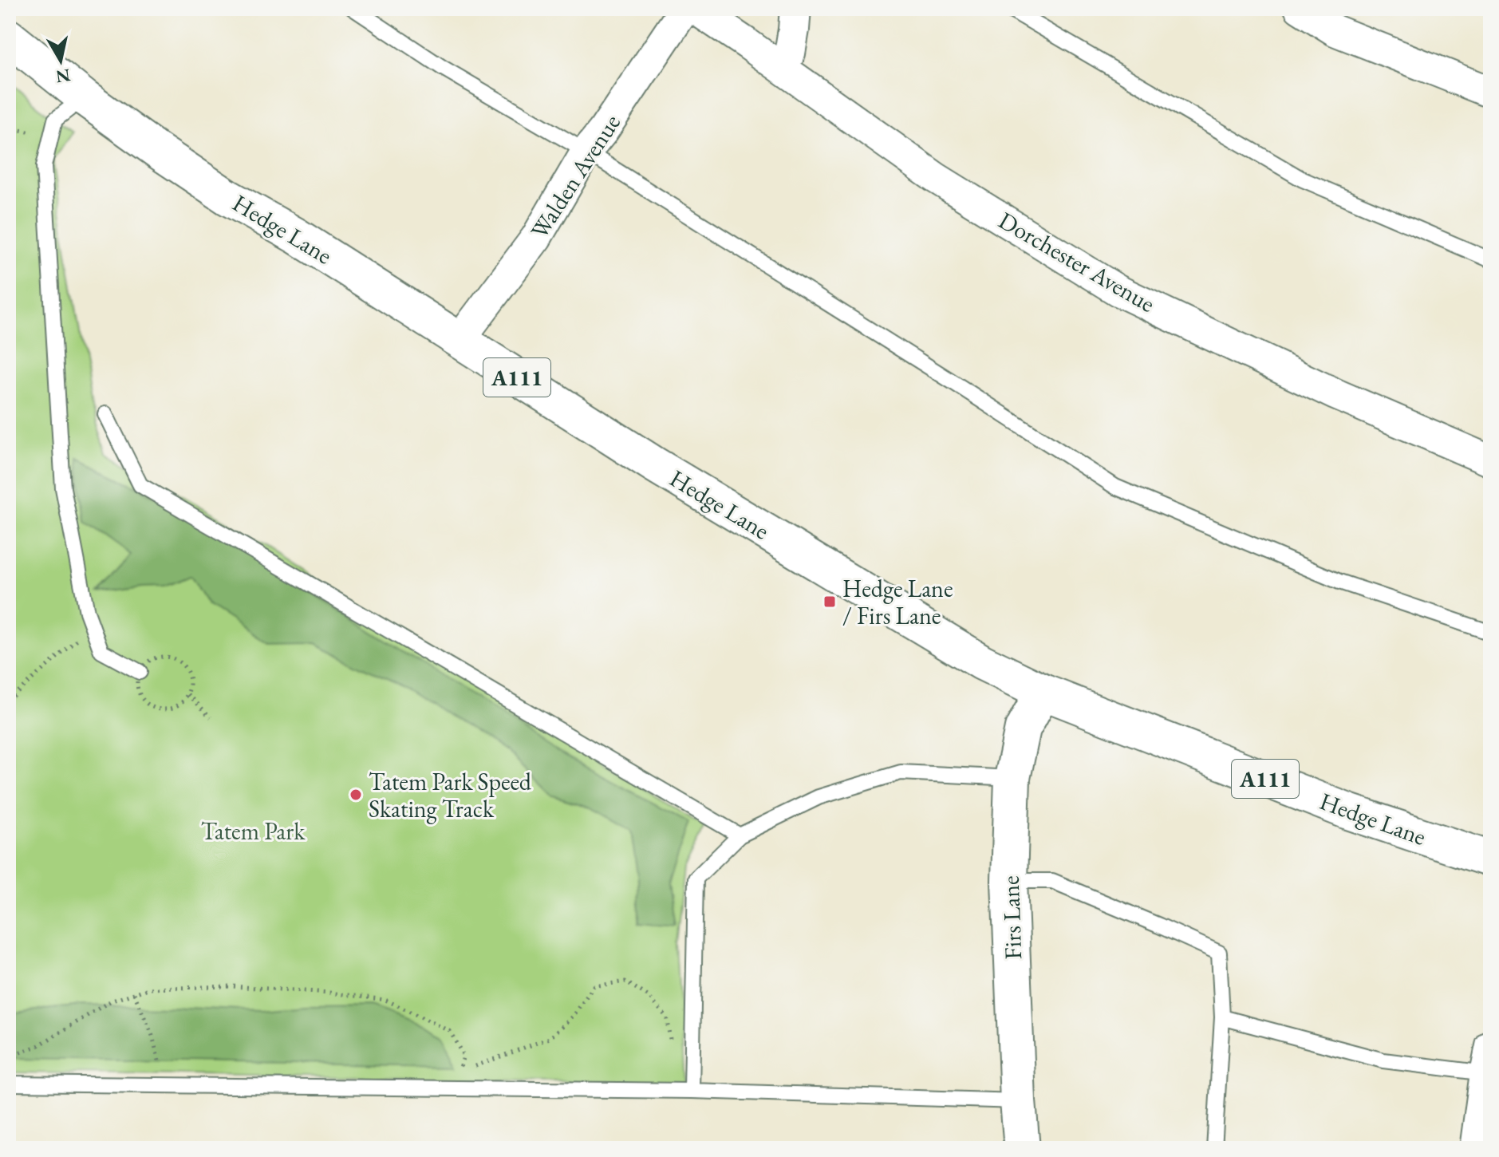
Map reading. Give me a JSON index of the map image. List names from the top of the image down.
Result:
{
  "streets": {
    "main road": ["Hedge Lane", "A111", "Firs Lane"],
    "street": ["Walden Avenue", "Dorchester Avenue"]
  },
  "crossings": [
    ["Walden Avenue", "Hedge Lane"],
    ["Hedge Lane", "Firs Lane"]
  ],
  "parks": ["Tatem Park"],
  "places": {
    "transit": ["Hedge Lane / Firs Lane"],
    "other": ["Tatem Park Speed Skating Track"]
  },
  "north": "bottom"
}
